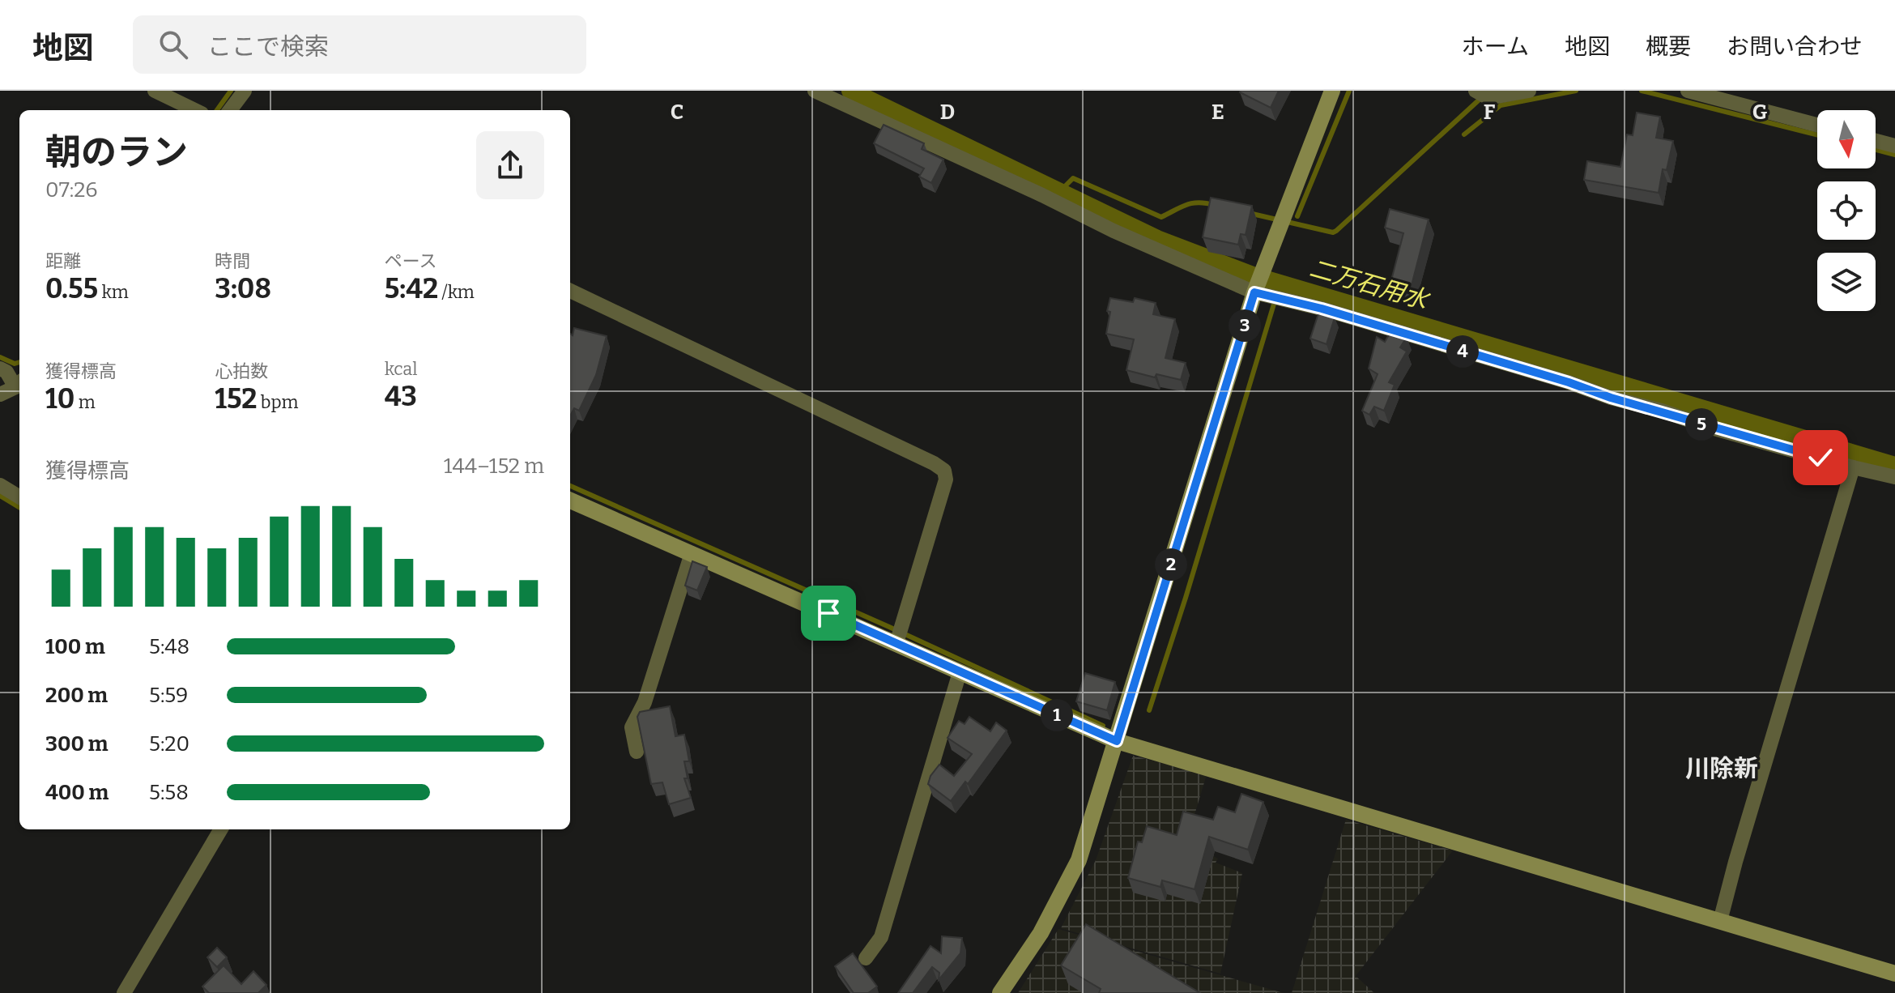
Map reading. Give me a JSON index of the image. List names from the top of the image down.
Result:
{
  "districts": ["川除新"],
  "water": ["二万石用水"],
  "north": "bottom",
  "page": {
    "header": "地図",
    "search": "ここで検索",
    "nav": [
      "ホーム",
      "地図",
      "概要",
      "お問い合わせ"
    ],
    "heading": ["朝のラン", "07:26"],
    "stats": [
      ["距離", "0.55 km"],
      ["時間", "3:08"],
      ["ペース", "5:42 /km"],
      ["獲得標高", "10 m"],
      ["心拍数", "152 bpm"],
      ["kcal", "43"]
    ],
    "pins": [
      "3",
      "4",
      "5",
      "2",
      "1"
    ],
    "chart": ["獲得標高", "144–152 m"],
    "list": [
      {
        "name": "100 m",
        "note": "5:48"
      },
      {
        "name": "200 m",
        "note": "5:59"
      },
      {
        "name": "300 m",
        "note": "5:20"
      },
      {
        "name": "400 m",
        "note": "5:58"
      }
    ]
  },
  "grid": {
    "columns": [
      "C",
      "D",
      "E",
      "F",
      "G"
    ]
  }
}
